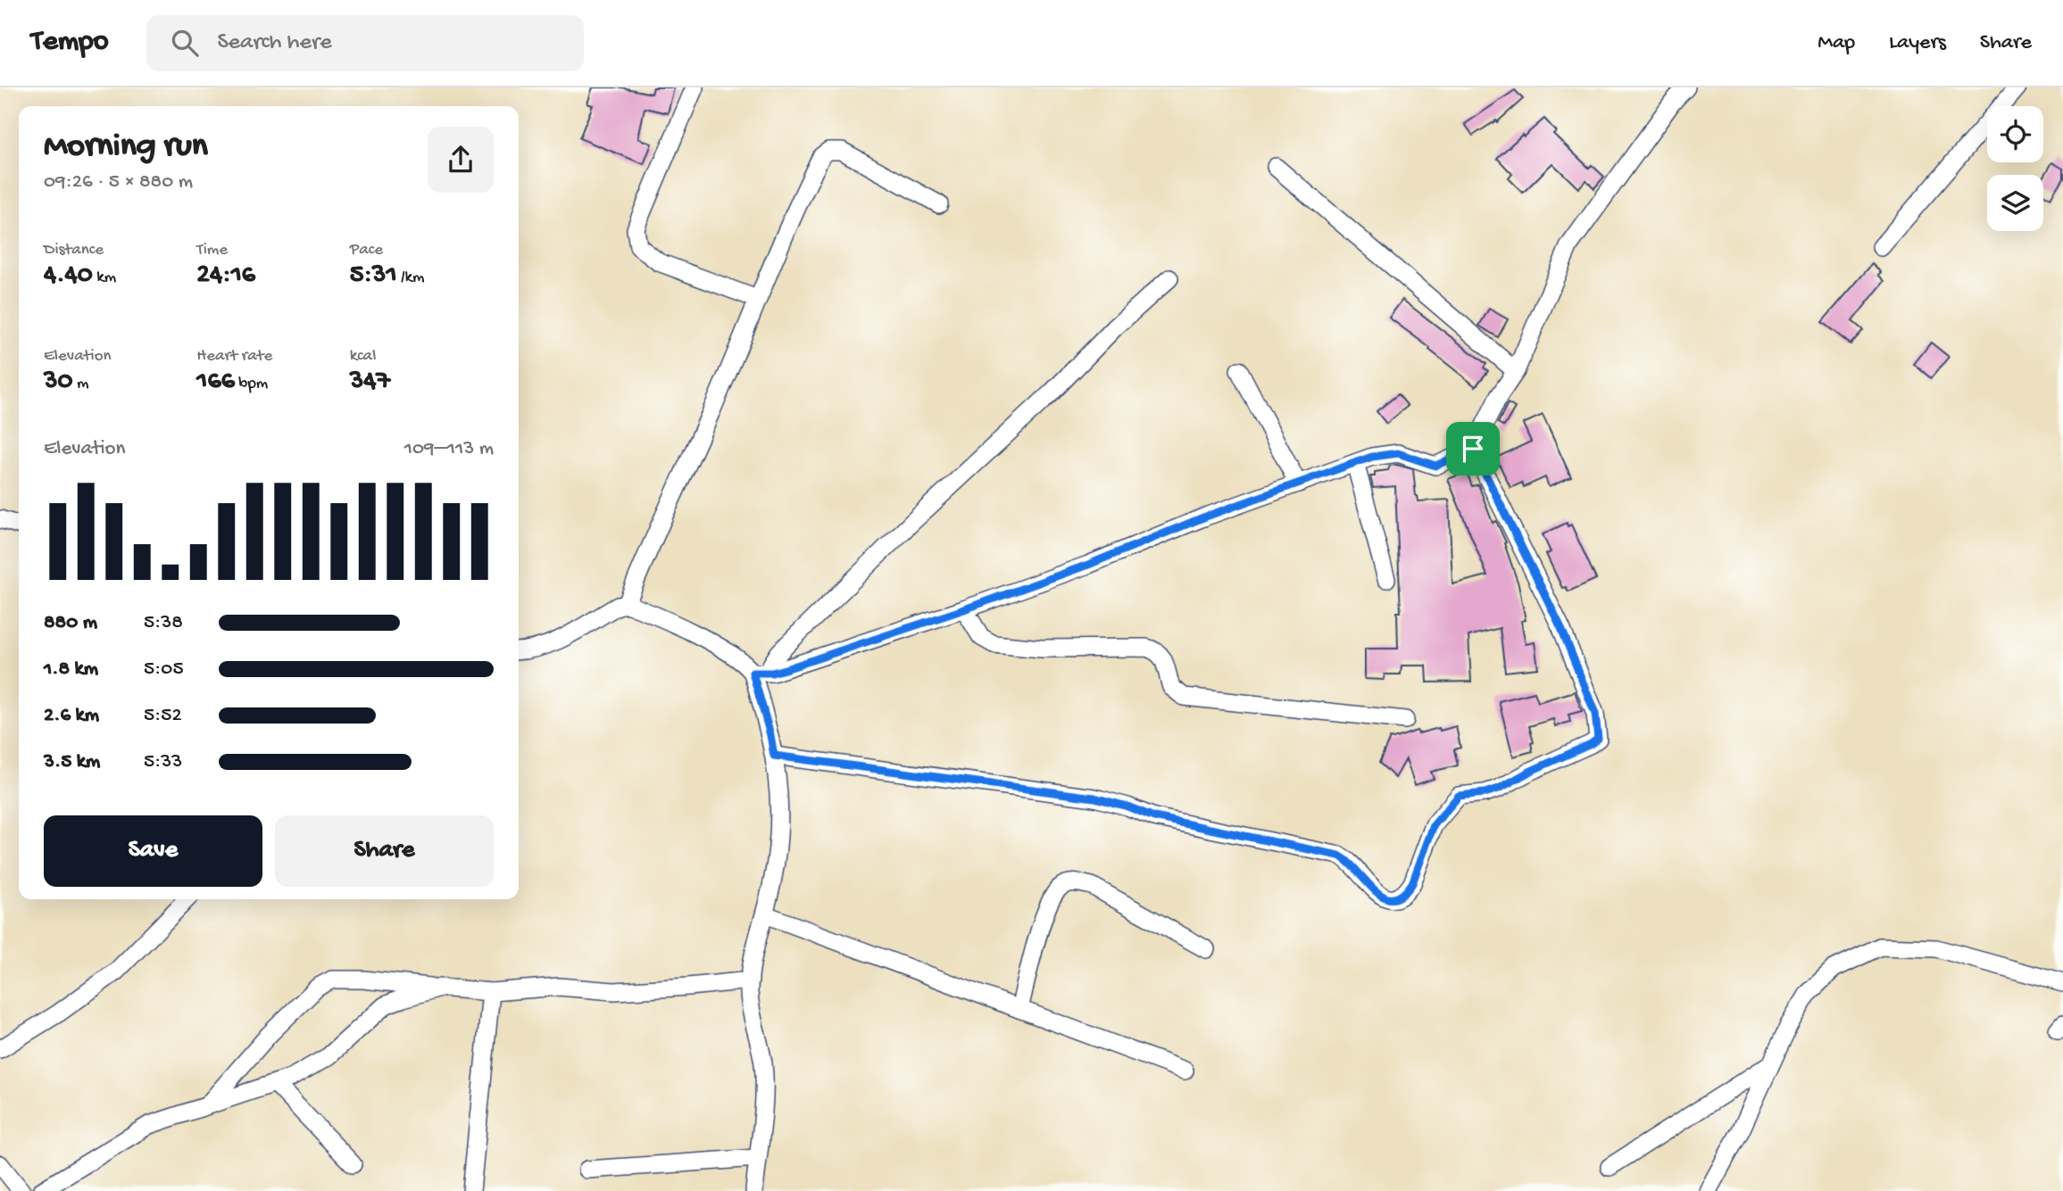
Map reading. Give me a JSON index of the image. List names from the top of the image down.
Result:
{
  "page": {
    "header": "Tempo",
    "search": "Search here",
    "nav": ["Map", "Layers", "Share"],
    "heading": ["Morning run", "09:26 · 5 × 880 m"],
    "stats": [
      ["Distance", "4.40 km"],
      ["Time", "24:16"],
      ["Pace", "5:31 /km"],
      ["Elevation", "30 m"],
      ["Heart rate", "166 bpm"],
      ["kcal", "347"]
    ],
    "chart": ["Elevation", "109–113 m"],
    "list": [
      {
        "name": "880 m",
        "note": "5:38"
      },
      {
        "name": "1.8 km",
        "note": "5:05"
      },
      {
        "name": "2.6 km",
        "note": "5:52"
      },
      {
        "name": "3.5 km",
        "note": "5:33"
      }
    ],
    "buttons": ["Save", "Share"]
  }
}
